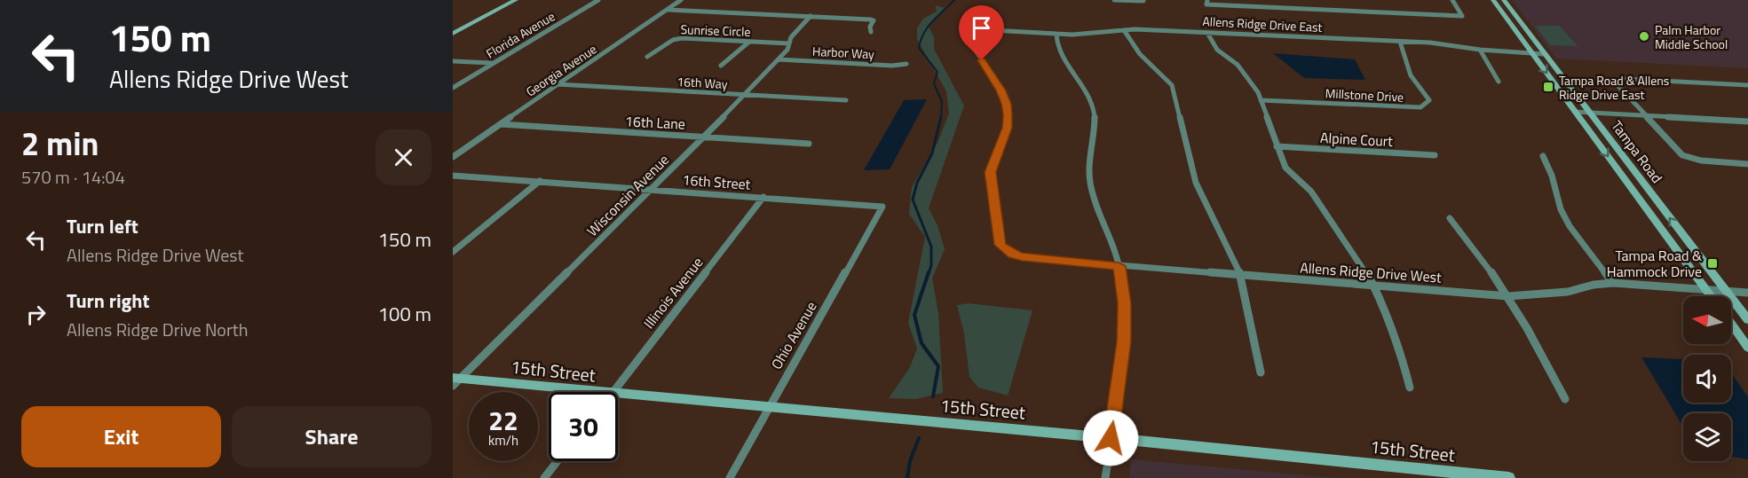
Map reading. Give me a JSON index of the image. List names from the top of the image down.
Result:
{
  "streets": {
    "main road": ["Tampa Road", "15th Street"],
    "street": [
      "Allens Ridge Drive East",
      "Sunrise Circle",
      "Florida Avenue",
      "Harbor Way",
      "Georgia Avenue",
      "16th Way",
      "Millstone Drive",
      "16th Lane",
      "Alpine Court",
      "16th Street",
      "Wisconsin Avenue",
      "Allens Ridge Drive West",
      "Illinois Avenue",
      "Ohio Avenue"
    ]
  },
  "crossings": [
    ["Allens Ridge Drive East", "Millstone Drive"],
    ["Allens Ridge Drive East", "Tampa Road"],
    ["Allens Ridge Drive East", "Allens Ridge Drive West"],
    ["Sunrise Circle", "Wisconsin Avenue"],
    ["Harbor Way", "Wisconsin Avenue"],
    ["Georgia Avenue", "16th Way"],
    ["Georgia Avenue", "16th Lane"],
    ["16th Way", "Wisconsin Avenue"],
    ["16th Lane", "Wisconsin Avenue"],
    ["Tampa Road", "Allens Ridge Drive West"],
    ["16th Street", "Wisconsin Avenue"],
    ["16th Street", "Illinois Avenue"],
    ["16th Street", "Ohio Avenue"],
    ["Wisconsin Avenue", "15th Street"],
    ["Ohio Avenue", "15th Street"]
  ],
  "places": {
    "other": ["Palm Harbor Middle School"],
    "transit": ["Tampa Road & Allens Ridge Drive East", "Tampa Road & Hammock Drive"]
  },
  "north": "left",
  "page": {
    "turn": ["150 m", "Allens Ridge Drive West"],
    "heading": ["2 min", "570 m · 14:04"],
    "list": [
      {
        "name": "Turn left",
        "note": "Allens Ridge Drive West",
        "value": "150 m"
      },
      {
        "name": "Turn right",
        "note": "Allens Ridge Drive North",
        "value": "100 m"
      }
    ],
    "speed": "22 km/h",
    "limit": "30",
    "buttons": ["Exit", "Share"]
  }
}
